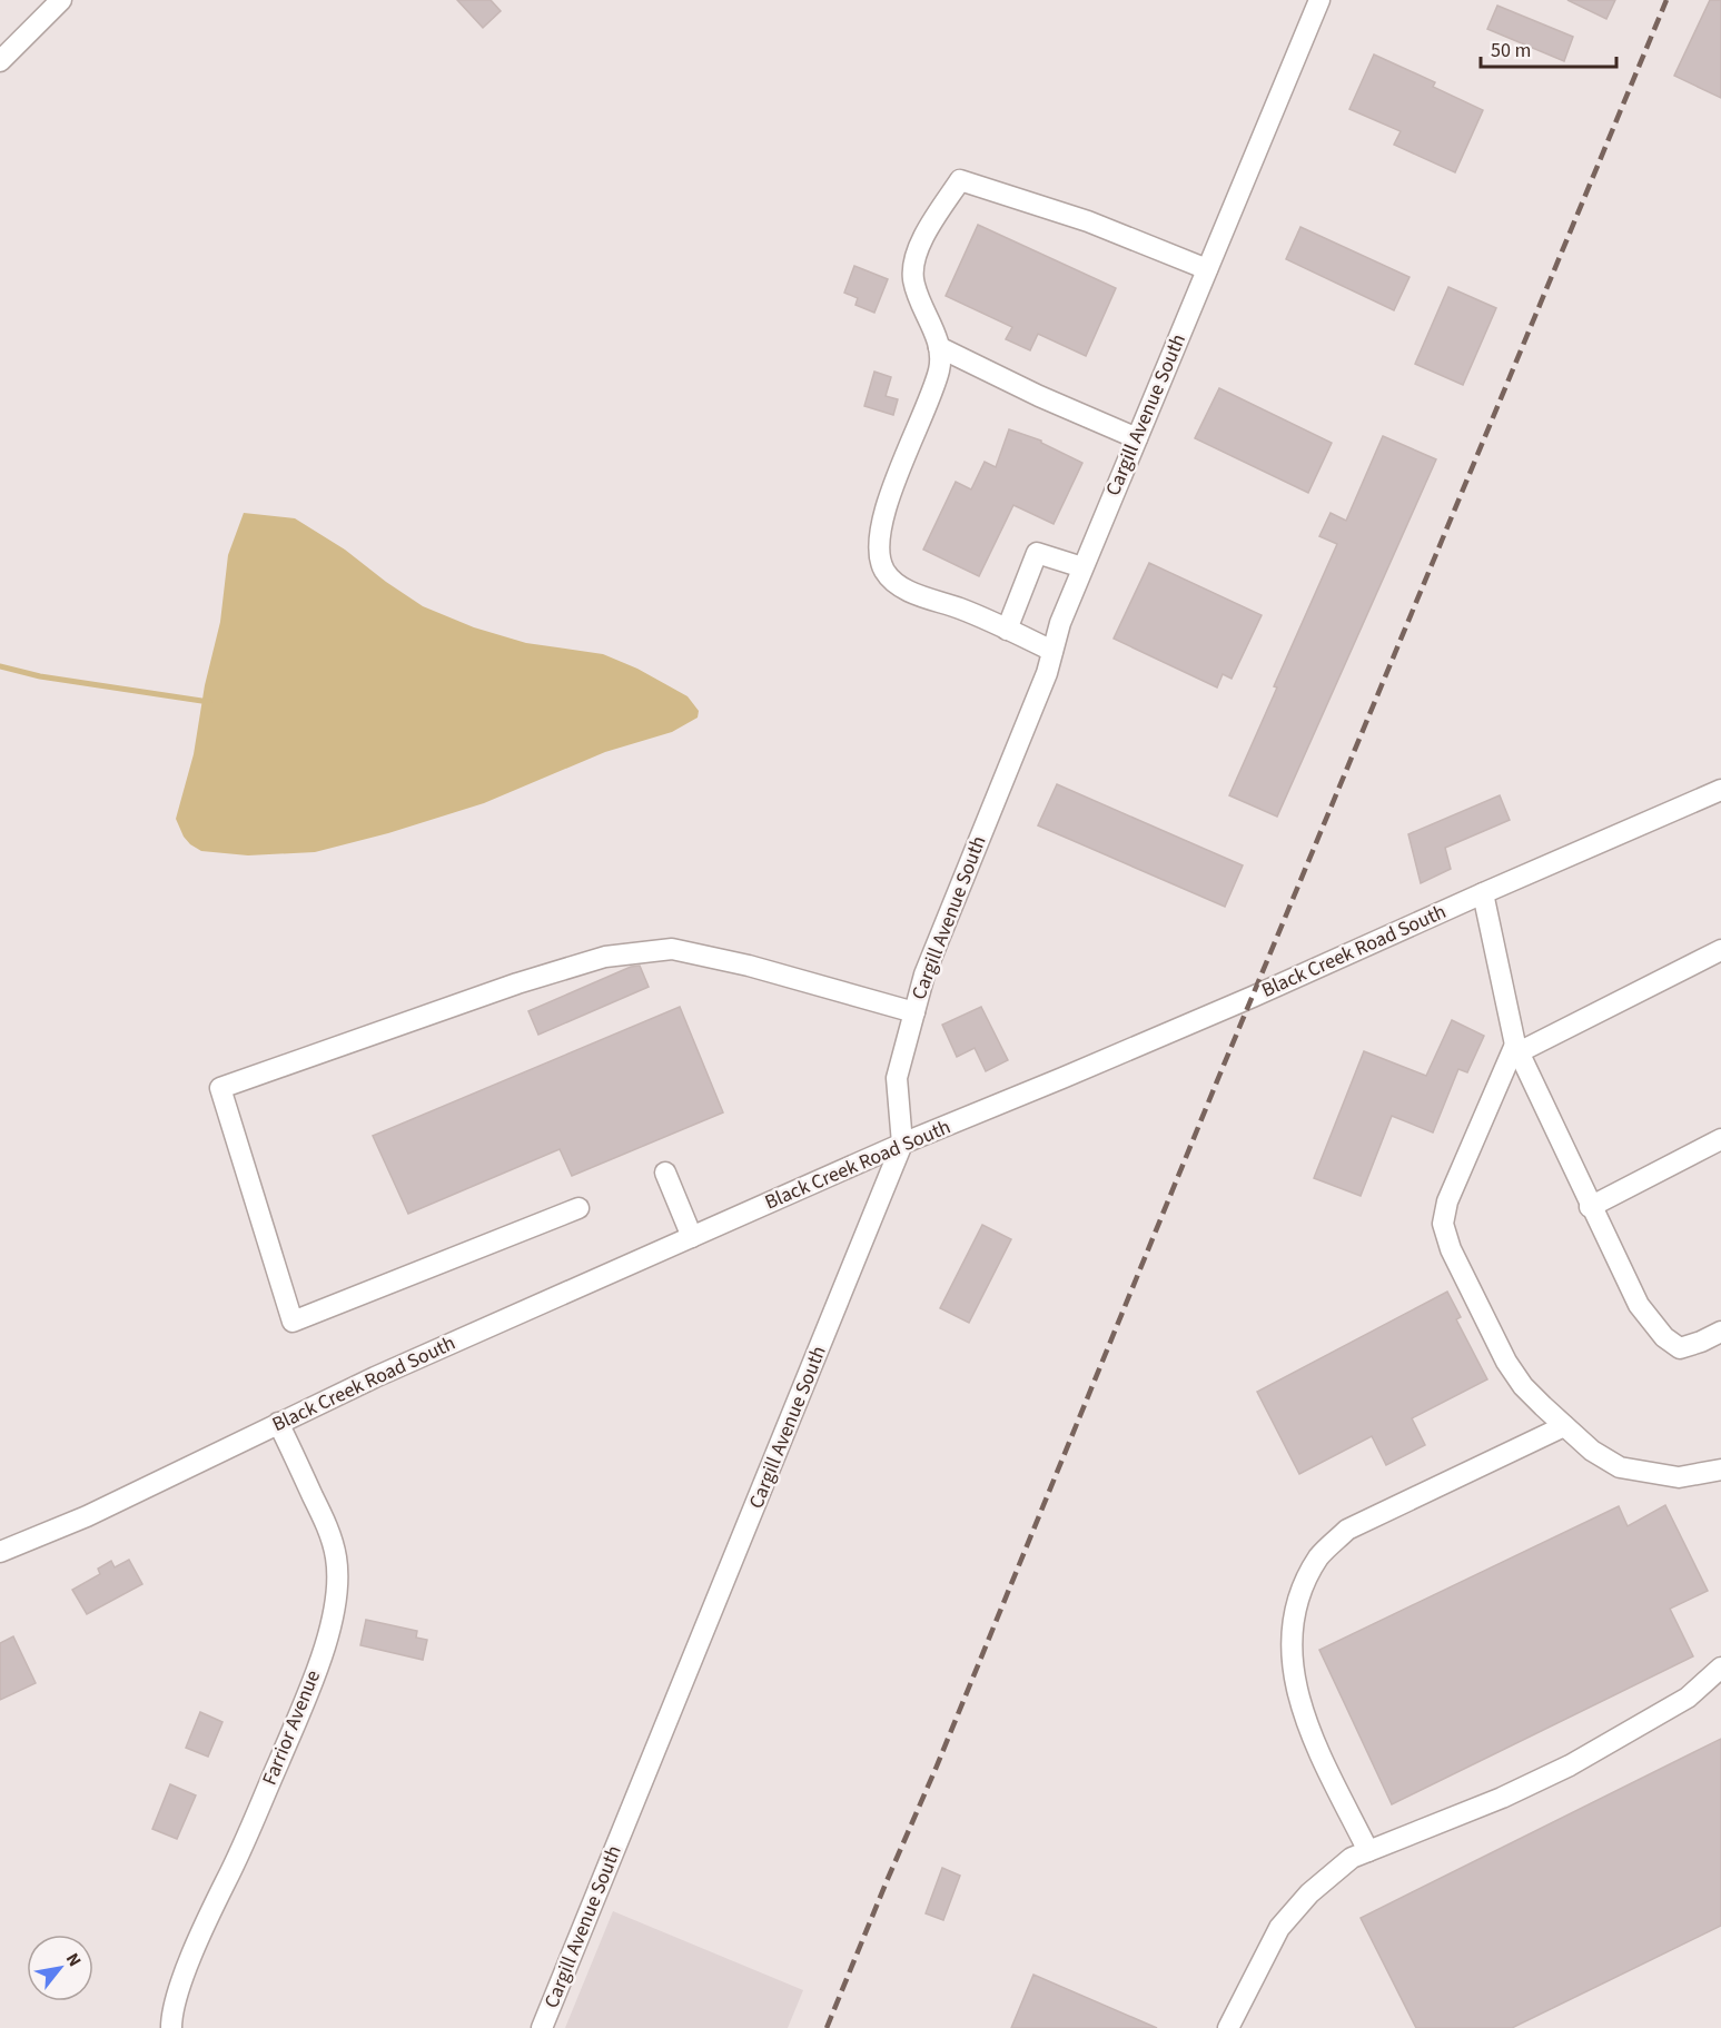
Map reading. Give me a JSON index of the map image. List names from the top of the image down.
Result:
{
  "streets": {
    "street": ["Cargill Avenue South", "Black Creek Road South", "Farrior Avenue"]
  },
  "crossings": [
    ["Cargill Avenue South", "Black Creek Road South"],
    ["Black Creek Road South", "Farrior Avenue"]
  ],
  "scale_bar": "50 m",
  "north": "top right"
}
